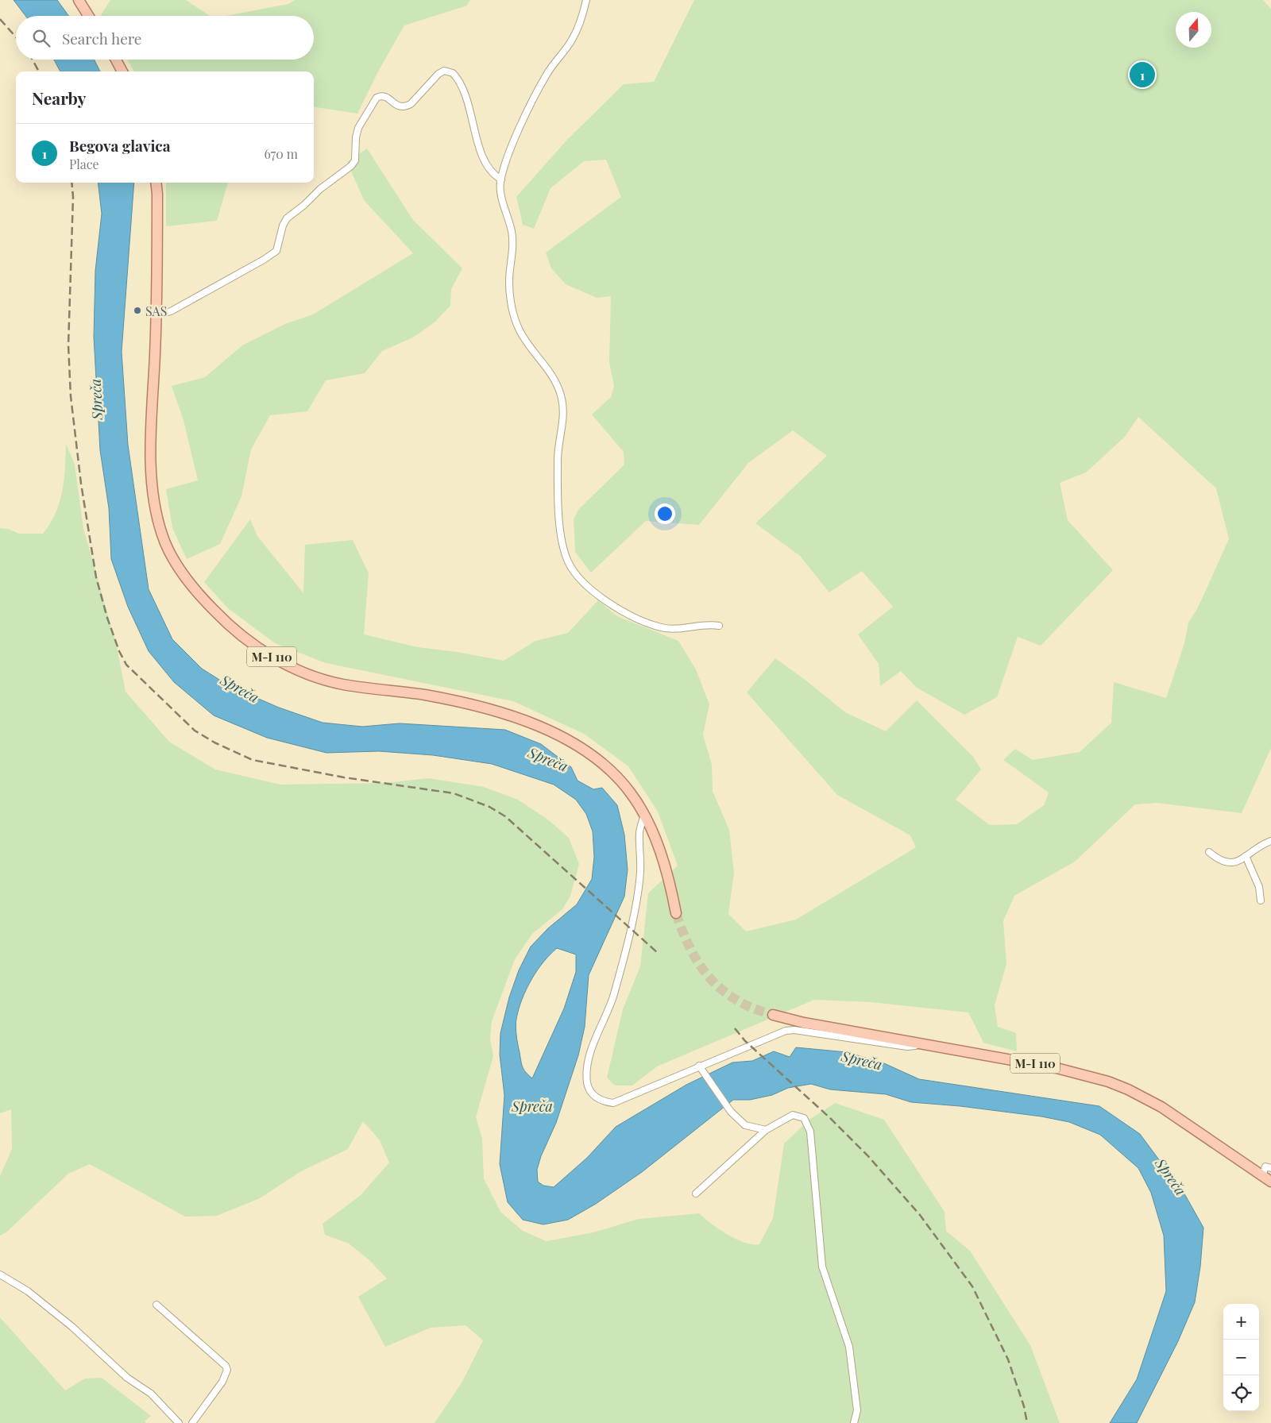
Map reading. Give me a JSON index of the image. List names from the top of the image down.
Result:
{
  "streets": {
    "main road": ["M-I 110"]
  },
  "water": ["Spreča"],
  "places": ["SAS"],
  "north": "top",
  "page": {
    "search": "Search here",
    "pins": "1",
    "heading": "Nearby",
    "list": [
      {
        "mark": "1",
        "name": "Begova glavica",
        "note": "Place",
        "value": "670 m"
      }
    ],
    "map_buttons": ["+", "−"]
  }
}
